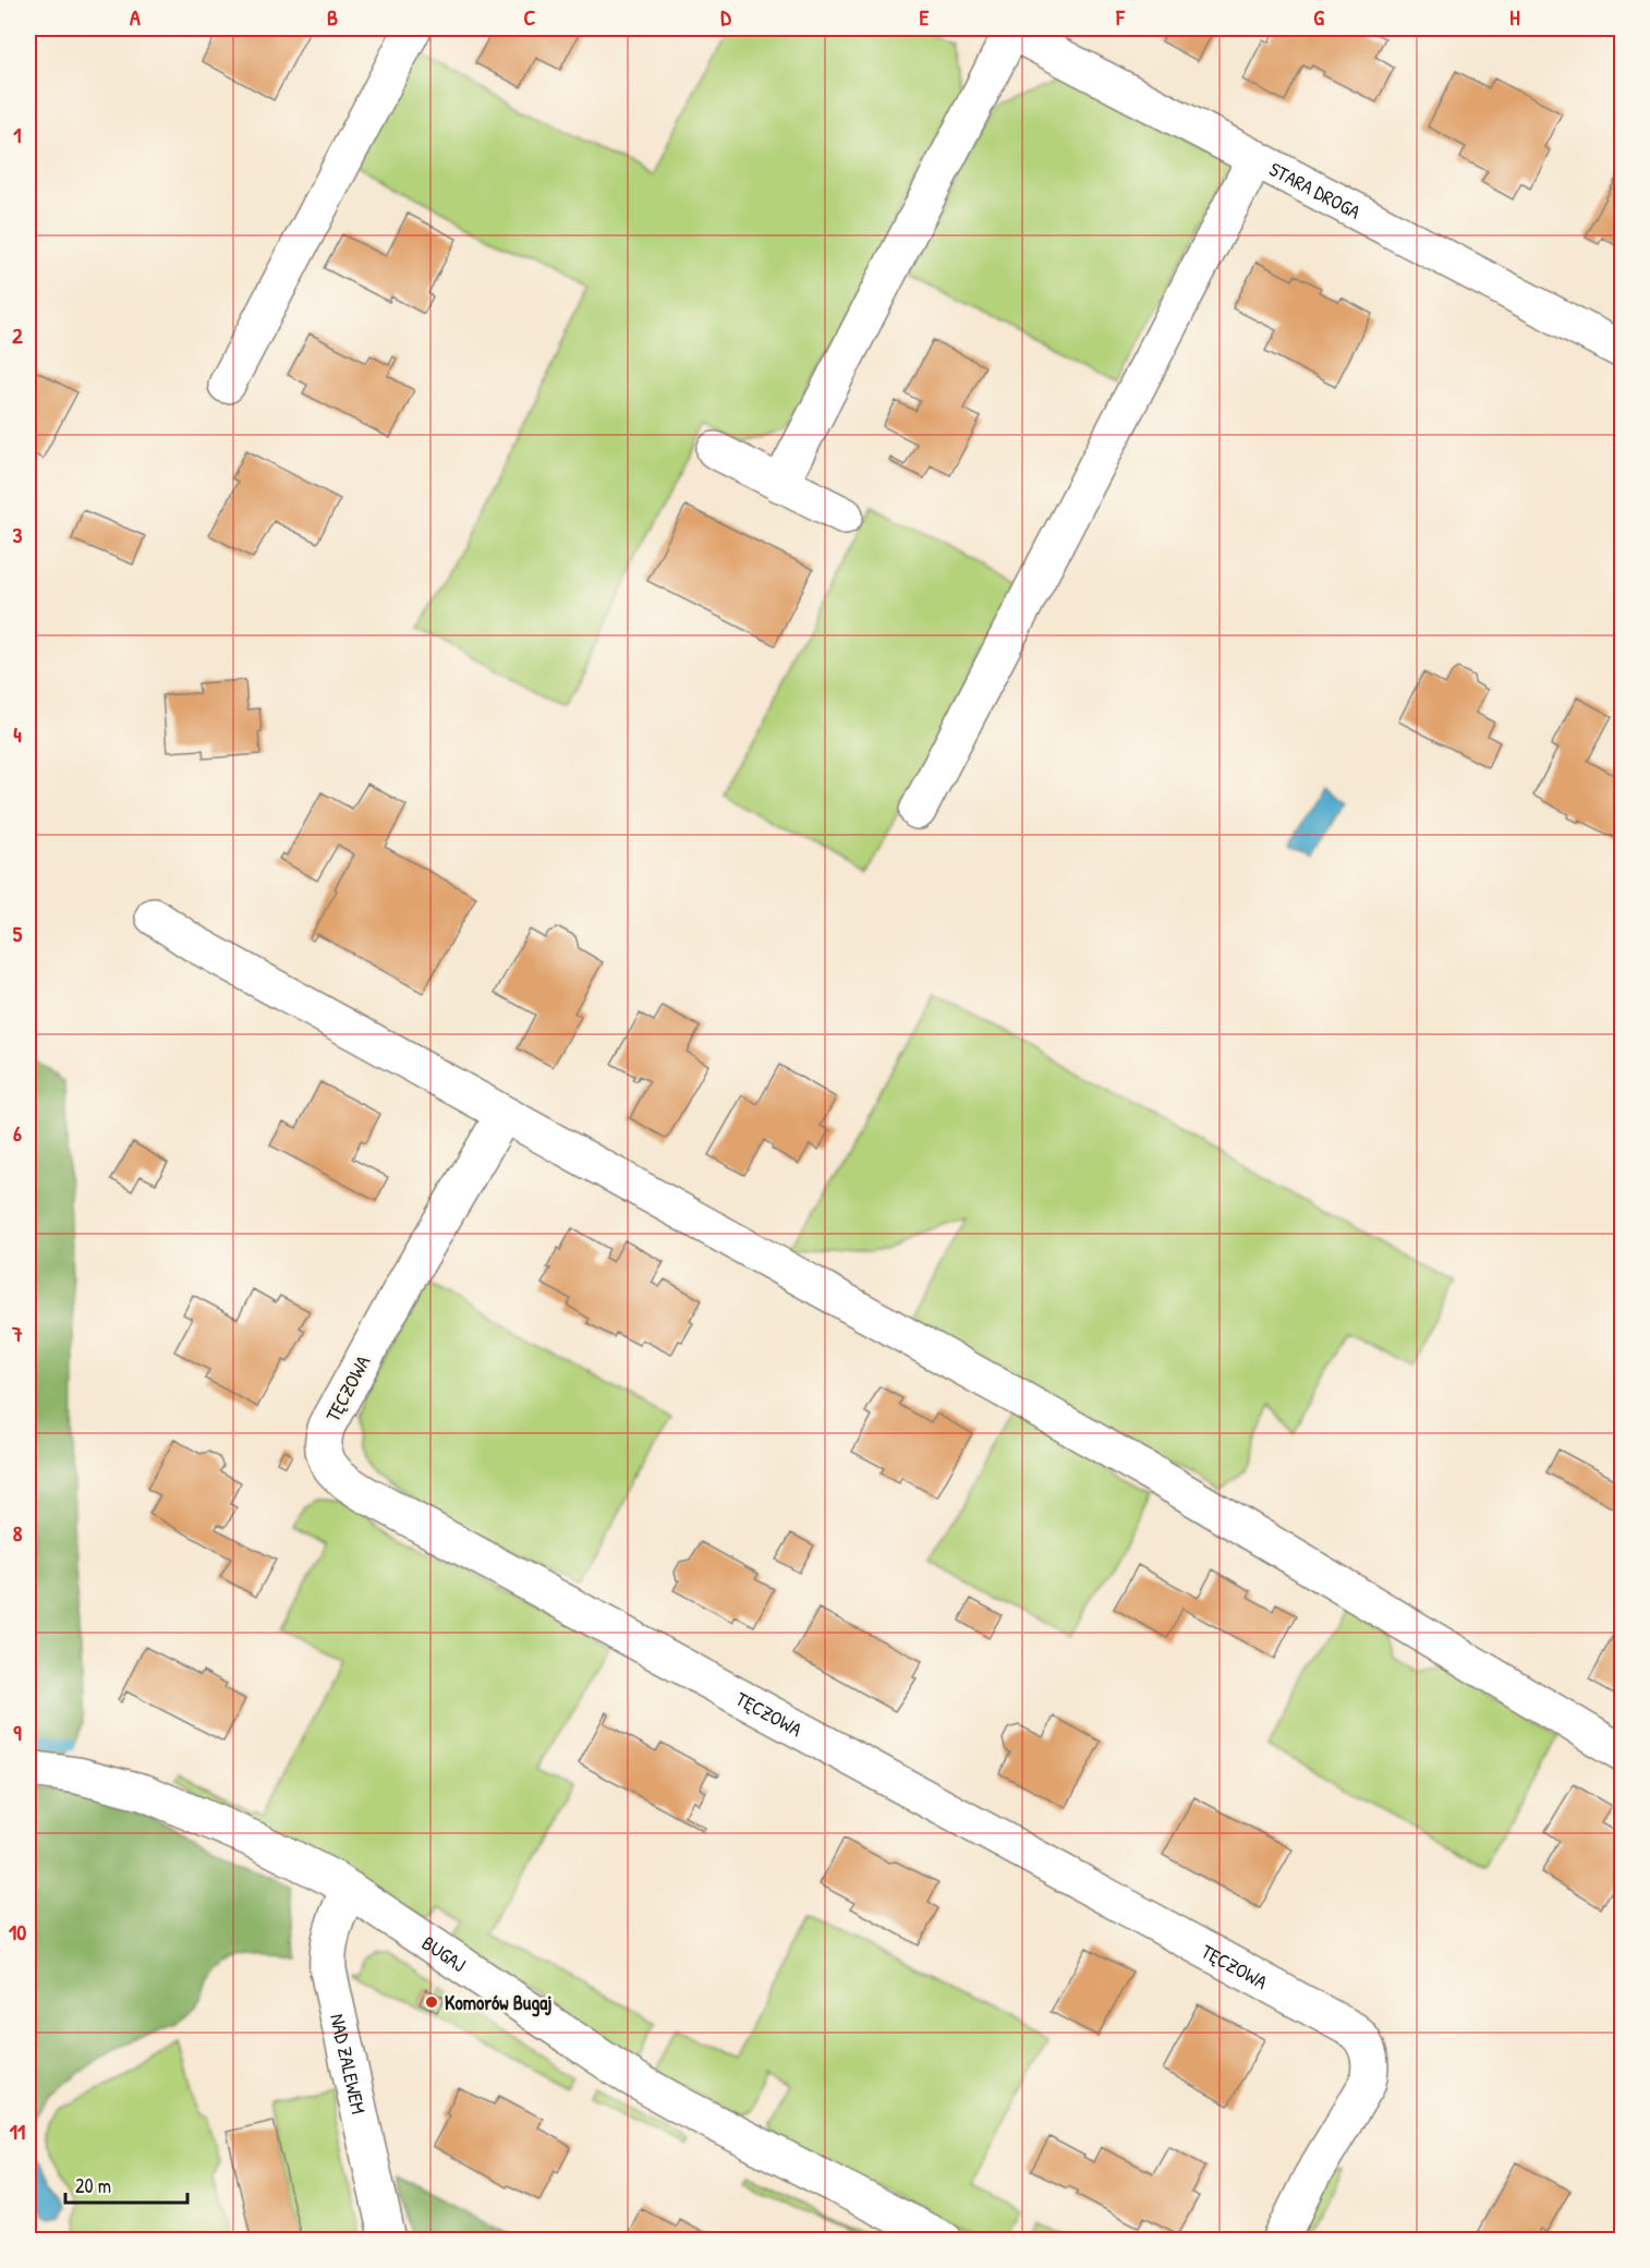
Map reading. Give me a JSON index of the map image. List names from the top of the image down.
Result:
{
  "streets": {
    "street": [
      "STARA DROGA",
      "TĘCZOWA",
      "BUGAJ",
      "NAD ZALEWEM"
    ]
  },
  "crossings": [
    ["BUGAJ", "NAD ZALEWEM"]
  ],
  "places": ["Komorów Bugaj"],
  "scale_bar": "20 m",
  "grid": {
    "columns": [
      "A",
      "B",
      "C",
      "D",
      "E",
      "F",
      "G",
      "H"
    ],
    "rows": [
      "1",
      "2",
      "3",
      "4",
      "5",
      "6",
      "7",
      "8",
      "9",
      "10",
      "11"
    ]
  }
}
